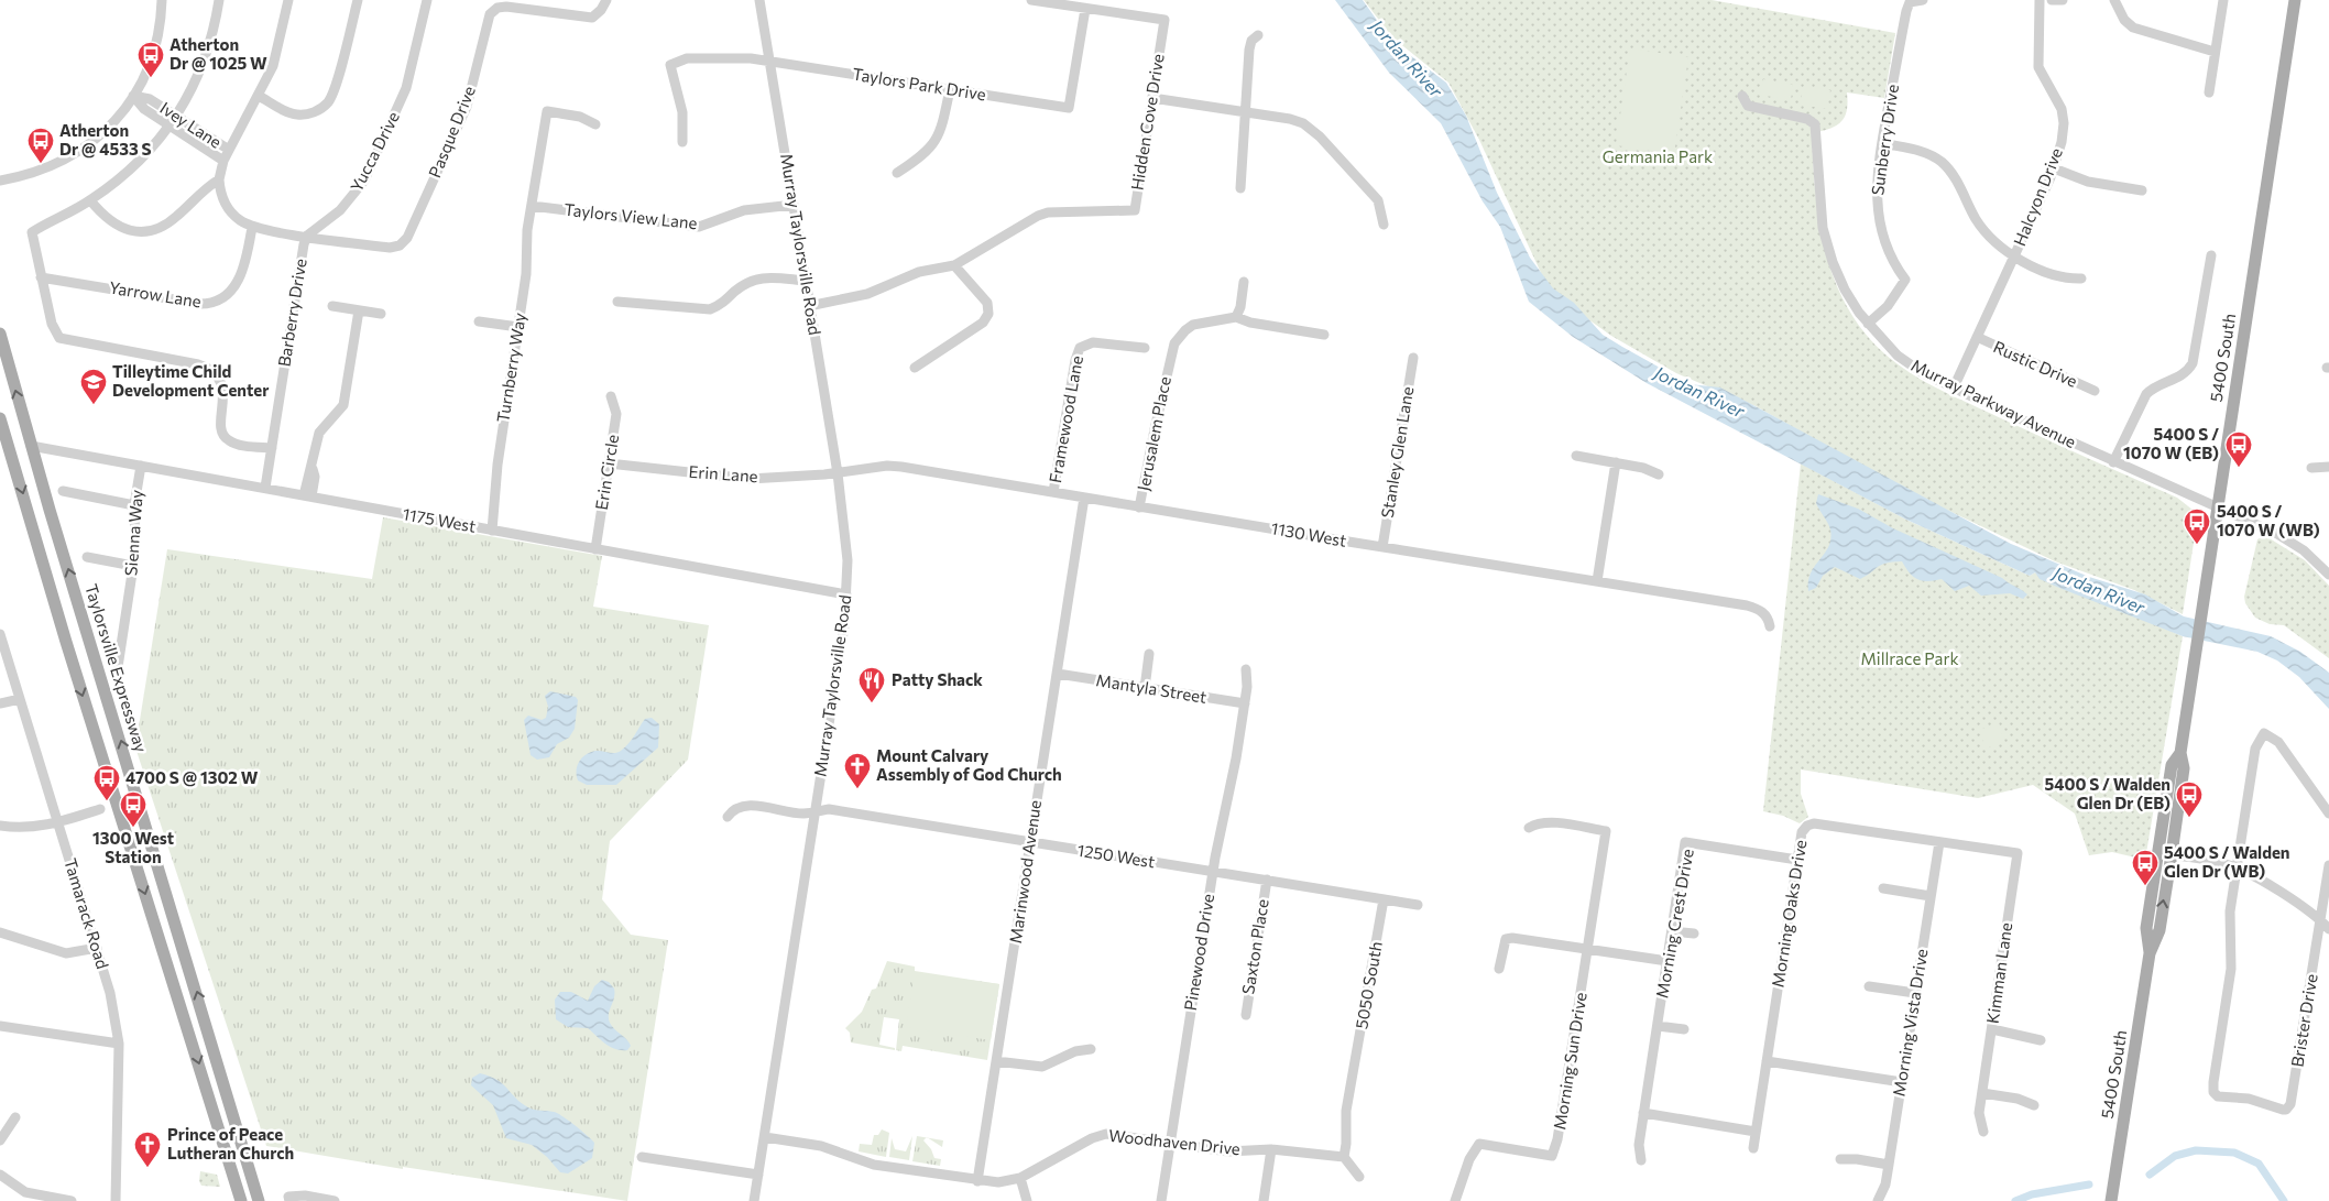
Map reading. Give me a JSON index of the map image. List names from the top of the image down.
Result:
{
  "streets": {
    "main road": ["5400 South", "Taylorsville Expressway"],
    "street": [
      "Taylors Park Drive",
      "Hidden Cove Drive",
      "Ivey Lane",
      "Pasque Drive",
      "Sunberry Drive",
      "Yucca Drive",
      "Halcyon Drive",
      "Taylors View Lane",
      "Murray Taylorsville Road",
      "Yarrow Lane",
      "Barberry Drive",
      "Rustic Drive",
      "Turnberry Way",
      "Murray Parkway Avenue",
      "Framewood Lane",
      "Jerusalem Place",
      "Stanley Glen Lane",
      "Erin Circle",
      "Erin Lane",
      "1175 West",
      "Sienna Way",
      "1130 West",
      "Mantyla Street",
      "1250 West",
      "Marinwood Avenue",
      "Tamarack Road",
      "Morning Oaks Drive",
      "Morning Crest Drive",
      "Saxton Place",
      "Pinewood Drive",
      "Kimman Lane",
      "5050 South",
      "Brister Drive",
      "Morning Vista Drive",
      "Morning Sun Drive",
      "Woodhaven Drive"
    ]
  },
  "crossings": [
    ["Taylors Park Drive", "Hidden Cove Drive"],
    ["Taylors Park Drive", "Murray Taylorsville Road"],
    ["Hidden Cove Drive", "Murray Taylorsville Road"],
    ["Pasque Drive", "Yucca Drive"],
    ["Pasque Drive", "Barberry Drive"],
    ["Sunberry Drive", "Murray Parkway Avenue"],
    ["Yucca Drive", "Barberry Drive"],
    ["Halcyon Drive", "Rustic Drive"],
    ["Halcyon Drive", "Murray Parkway Avenue"],
    ["Taylors View Lane", "Murray Taylorsville Road"],
    ["Taylors View Lane", "Turnberry Way"],
    ["Murray Taylorsville Road", "Erin Lane"],
    ["Murray Taylorsville Road", "1175 West"],
    ["Murray Taylorsville Road", "1130 West"],
    ["Murray Taylorsville Road", "1250 West"],
    ["Murray Taylorsville Road", "Woodhaven Drive"],
    ["Barberry Drive", "1175 West"],
    ["5400 South", "Murray Parkway Avenue"],
    ["Turnberry Way", "1175 West"],
    ["Framewood Lane", "1130 West"],
    ["Jerusalem Place", "1130 West"],
    ["Stanley Glen Lane", "1130 West"],
    ["Erin Circle", "Erin Lane"],
    ["Erin Circle", "1175 West"],
    ["Erin Lane", "1130 West"],
    ["1175 West", "Sienna Way"],
    ["1175 West", "Taylorsville Expressway"],
    ["1130 West", "Marinwood Avenue"],
    ["Mantyla Street", "Marinwood Avenue"],
    ["Mantyla Street", "Pinewood Drive"],
    ["1250 West", "Marinwood Avenue"],
    ["1250 West", "Saxton Place"],
    ["1250 West", "Pinewood Drive"],
    ["1250 West", "5050 South"],
    ["Marinwood Avenue", "Woodhaven Drive"],
    ["Morning Oaks Drive", "Morning Crest Drive"],
    ["Morning Oaks Drive", "Kimman Lane"],
    ["Morning Oaks Drive", "Morning Vista Drive"],
    ["Pinewood Drive", "Woodhaven Drive"],
    ["5050 South", "Woodhaven Drive"]
  ],
  "water": ["Jordan River"],
  "parks": ["Germania Park", "Millrace Park"],
  "places": {
    "bus stop": [
      "Atherton Dr @ 1025 W",
      "Atherton Dr @ 4533 S",
      "5400 S / 1070 W (EB)",
      "5400 S / 1070 W (WB)",
      "4700 S @ 1302 W",
      "5400 S / Walden Glen Dr (EB)",
      "1300 West Station",
      "5400 S / Walden Glen Dr (WB)"
    ],
    "school or university": ["Tilleytime Child Development Center"],
    "restaurant": ["Patty Shack"],
    "church": ["Mount Calvary Assembly of God Church", "Prince of Peace Lutheran Church"]
  }
}
